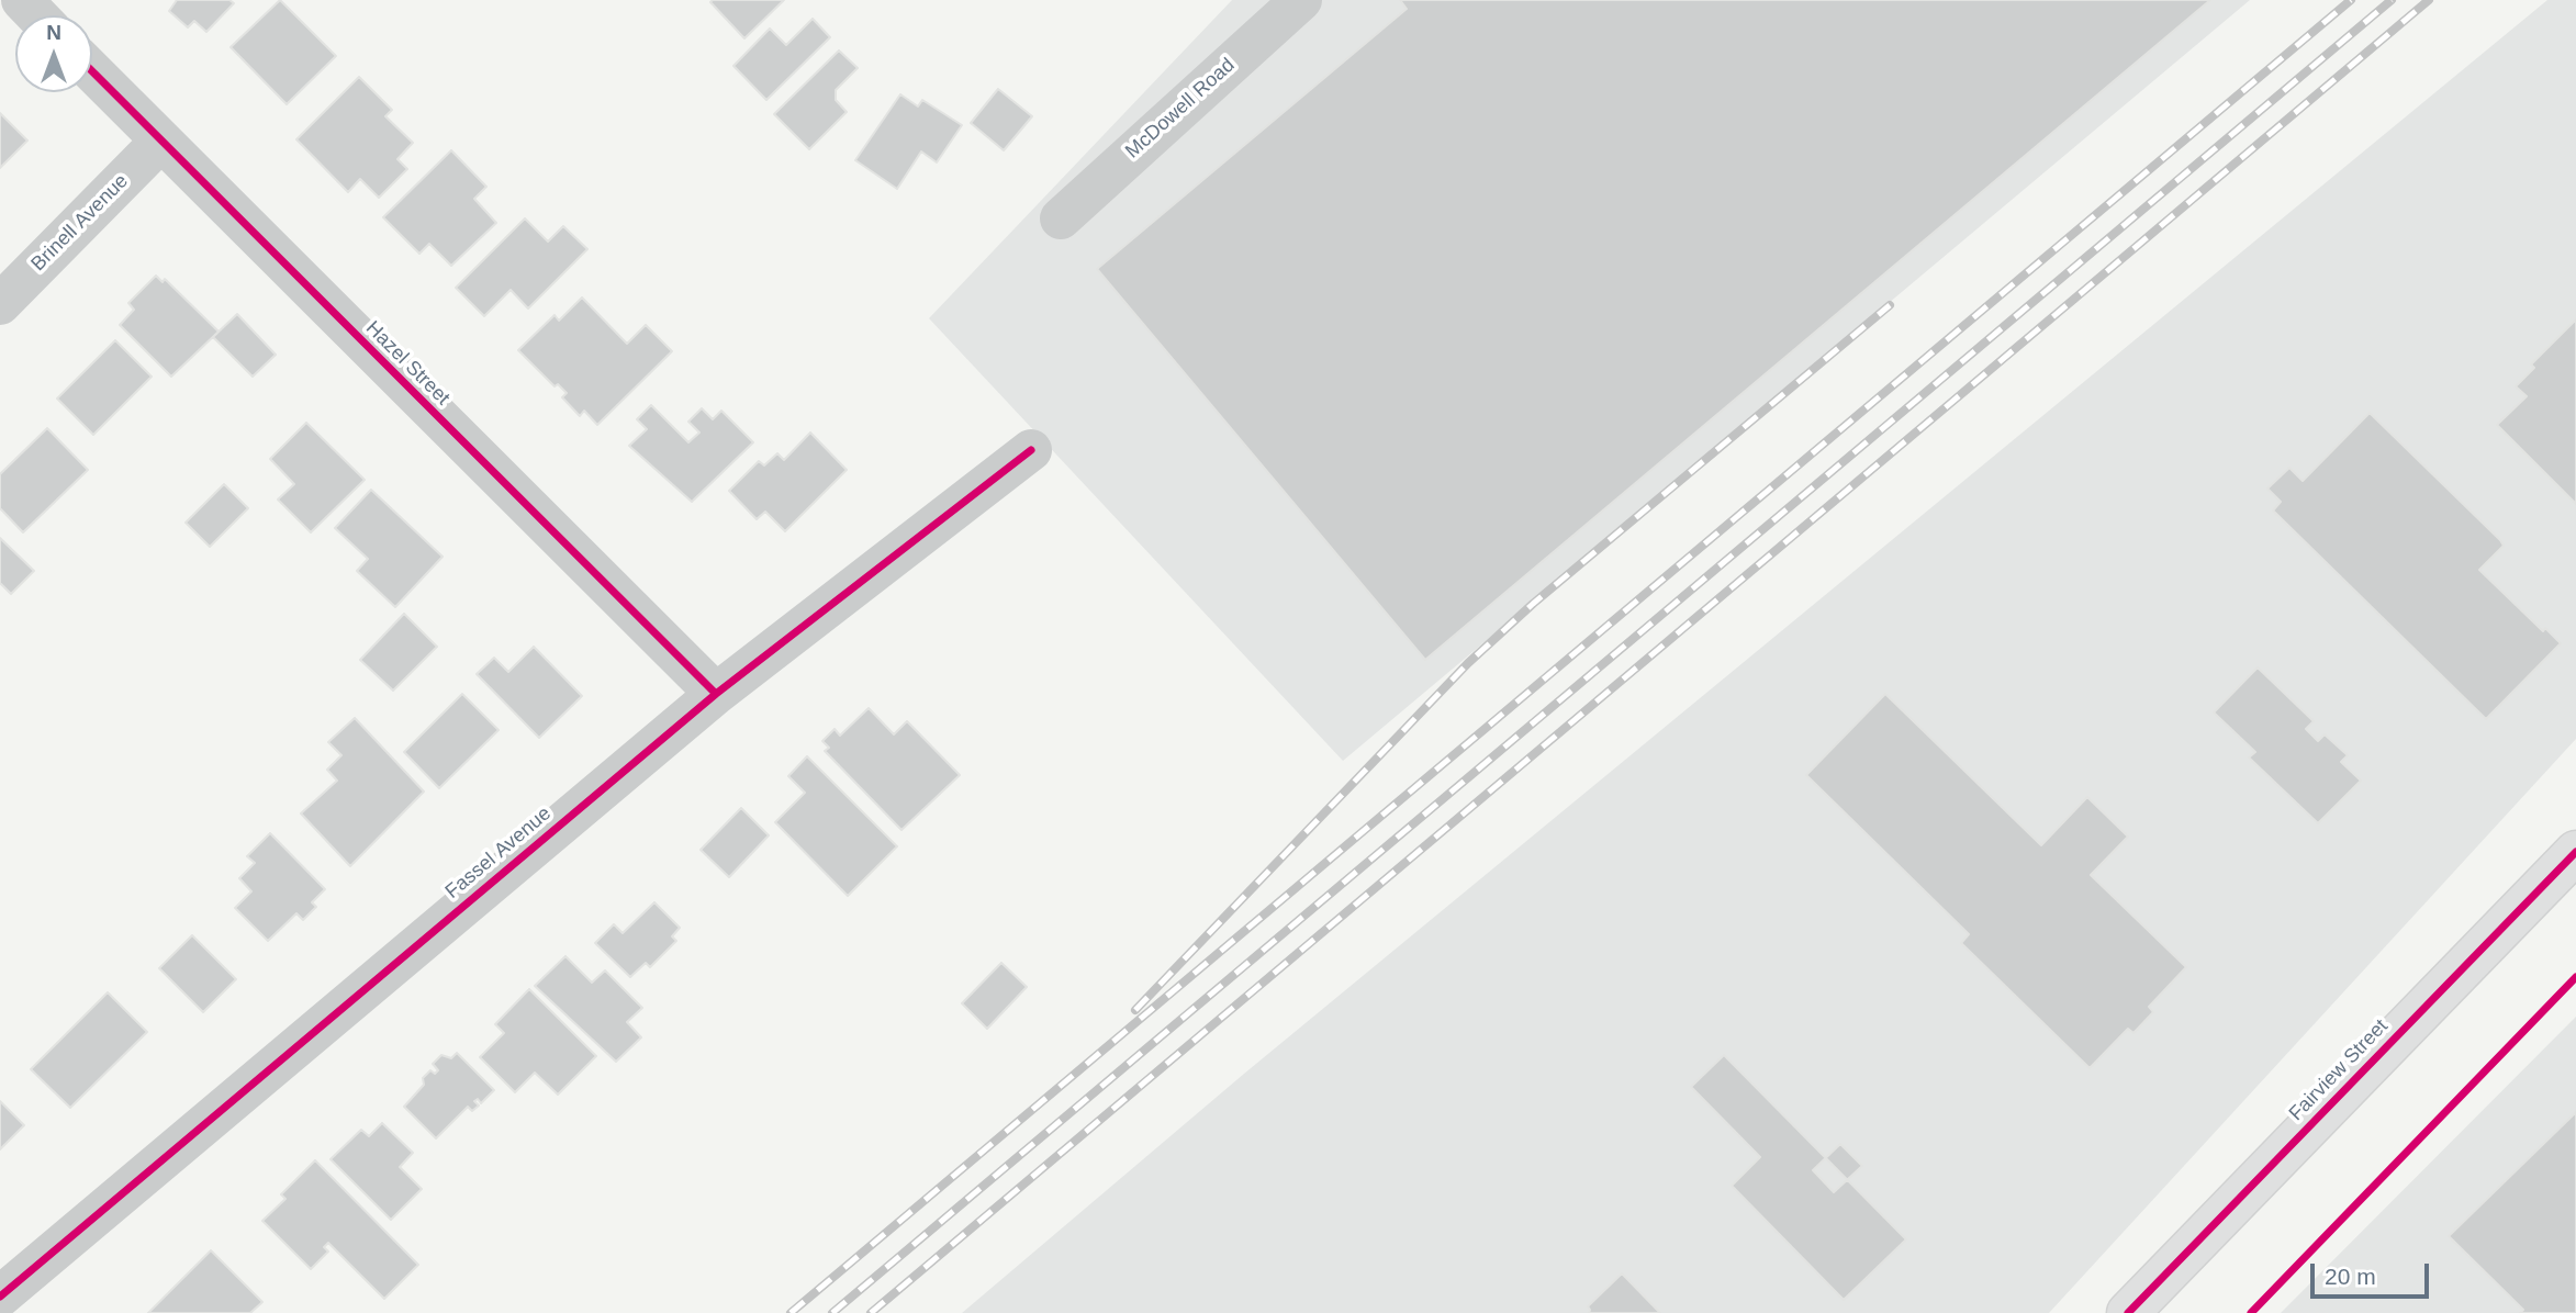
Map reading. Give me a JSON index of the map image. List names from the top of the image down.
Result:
{
  "streets": {
    "main road": ["Fairview Street"],
    "street": [
      "McDowell Road",
      "Brinell Avenue",
      "Hazel Street",
      "Fassel Avenue"
    ]
  },
  "crossings": [
    ["Brinell Avenue", "Hazel Street"],
    ["Hazel Street", "Fassel Avenue"]
  ],
  "scale_bar": "20 m",
  "north": "top"
}
